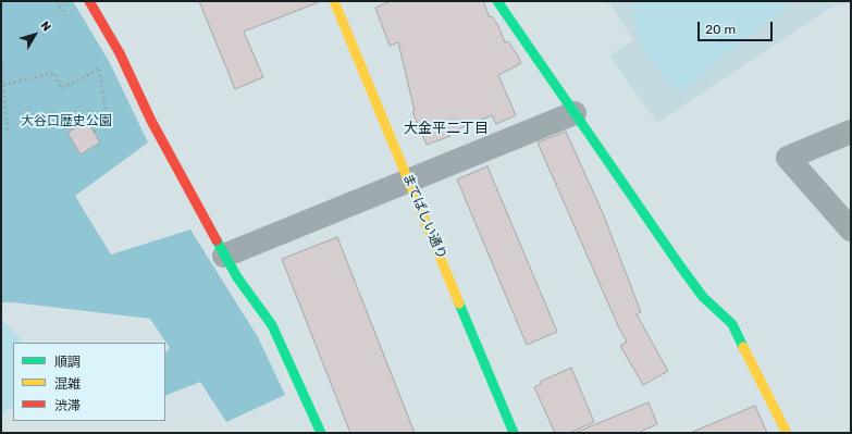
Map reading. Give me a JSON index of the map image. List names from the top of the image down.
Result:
{
  "streets": {
    "street": ["まてばしい通り"]
  },
  "districts": ["大金平二丁目"],
  "parks": ["大谷口歴史公園"],
  "legend": ["順調", "混雑", "渋滞"],
  "scale_bar": "20 m",
  "north": "top right"
}
